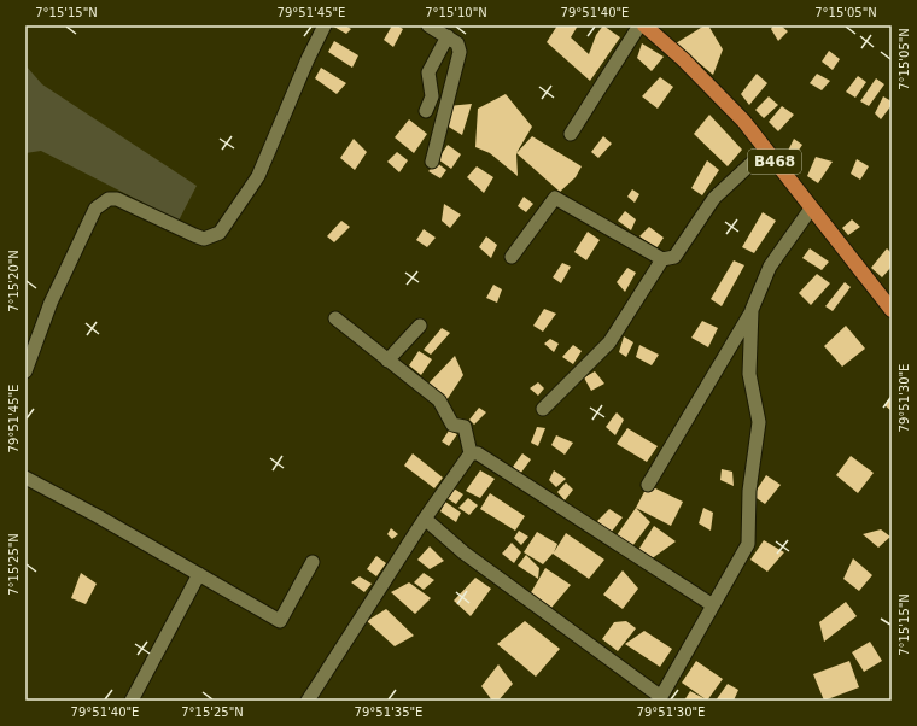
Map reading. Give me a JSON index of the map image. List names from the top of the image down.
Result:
{
  "streets": {
    "main road": ["B468"]
  },
  "coordinates": [
    "7°15'15\"N",
    "79°51'45\"E",
    "7°15'10\"N",
    "79°51'40\"E",
    "7°15'05\"N",
    "7°15'20\"N",
    "79°51'30\"E",
    "7°15'25\"N",
    "79°51'35\"E"
  ]
}
